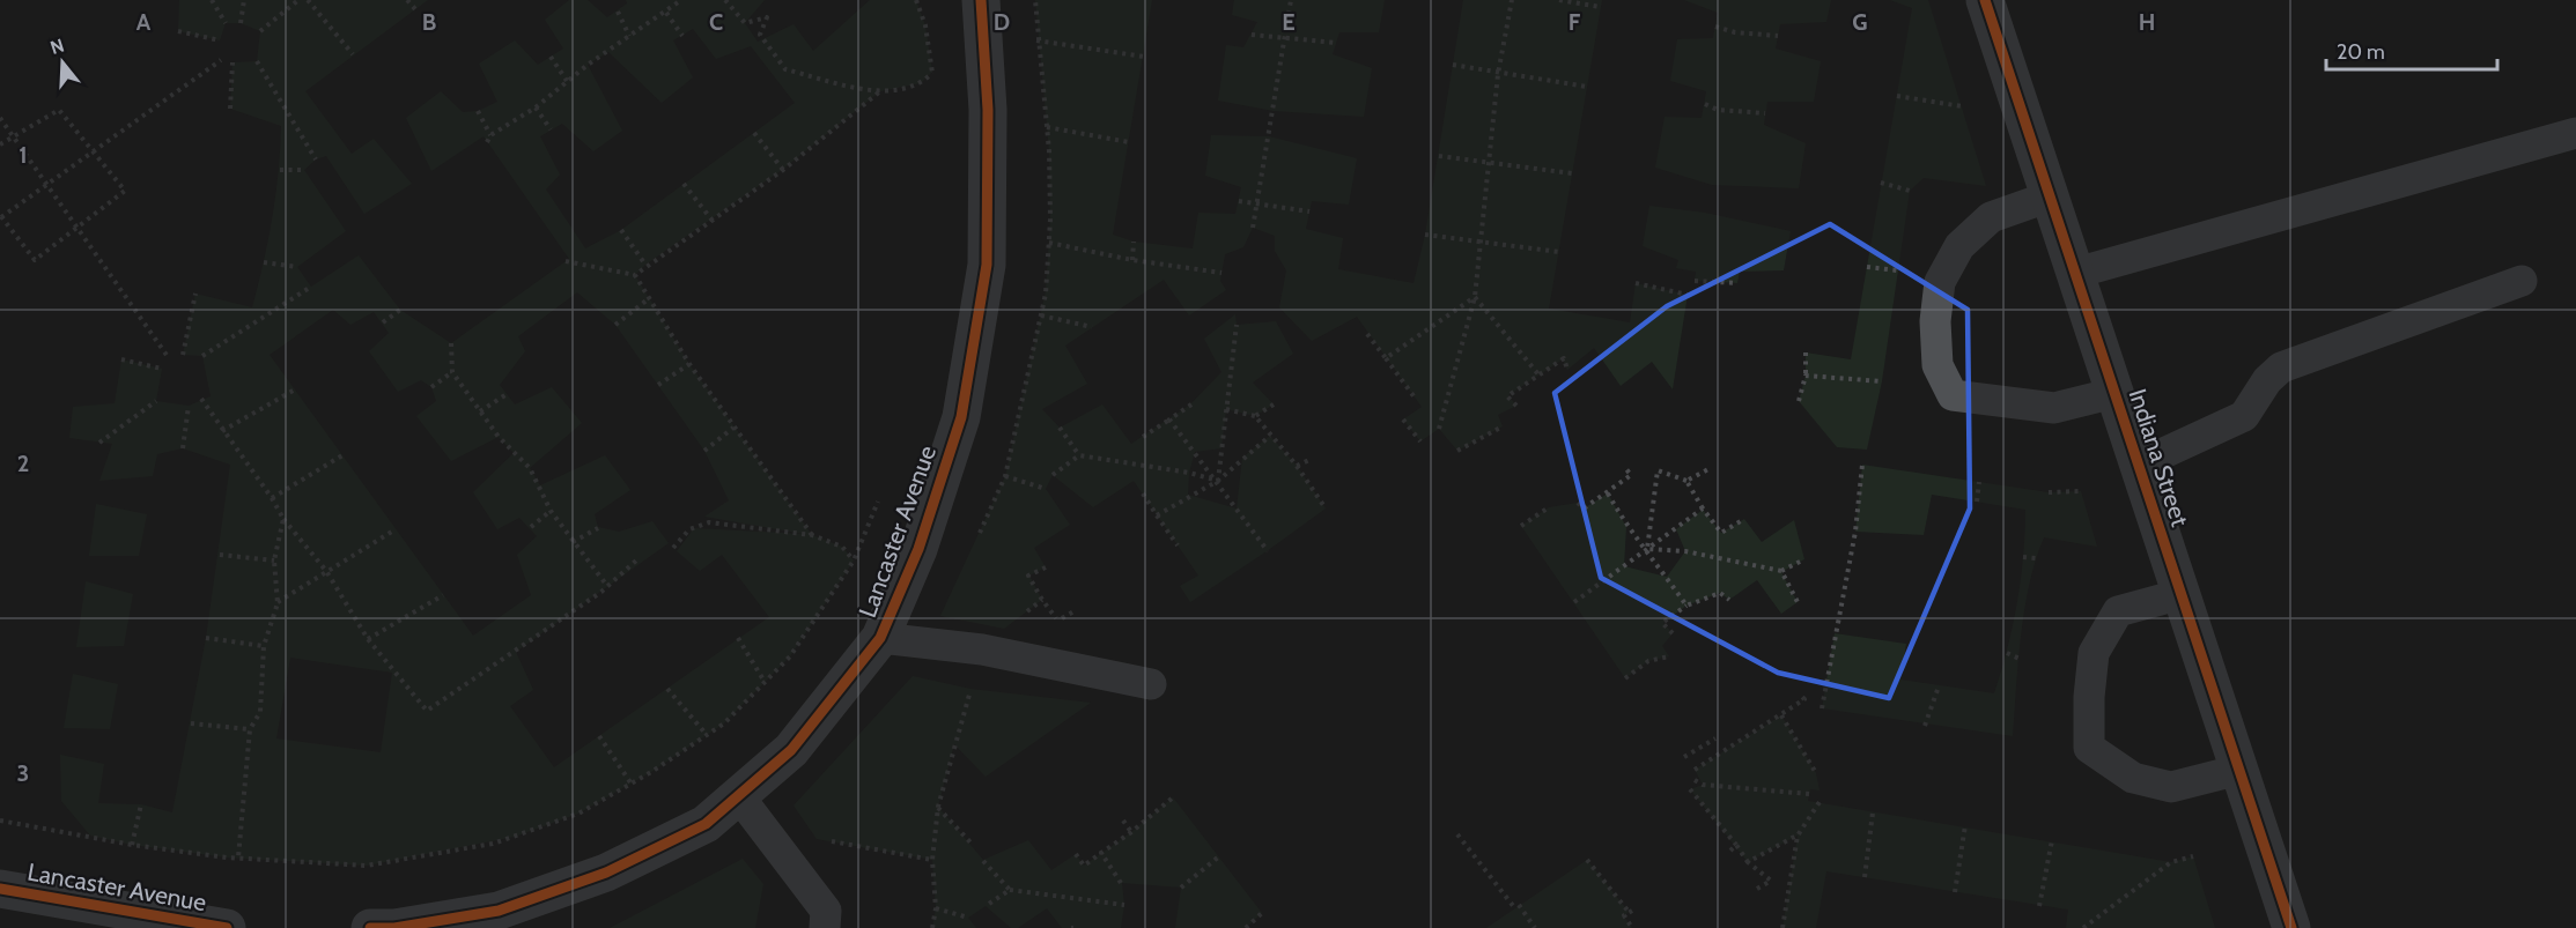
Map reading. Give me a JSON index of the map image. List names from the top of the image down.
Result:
{
  "streets": {
    "street": ["Indiana Street", "Lancaster Avenue"]
  },
  "scale_bar": "20 m",
  "north": "top",
  "grid": {
    "columns": [
      "A",
      "B",
      "C",
      "D",
      "E",
      "F",
      "G",
      "H"
    ],
    "rows": ["1", "2", "3"]
  }
}
